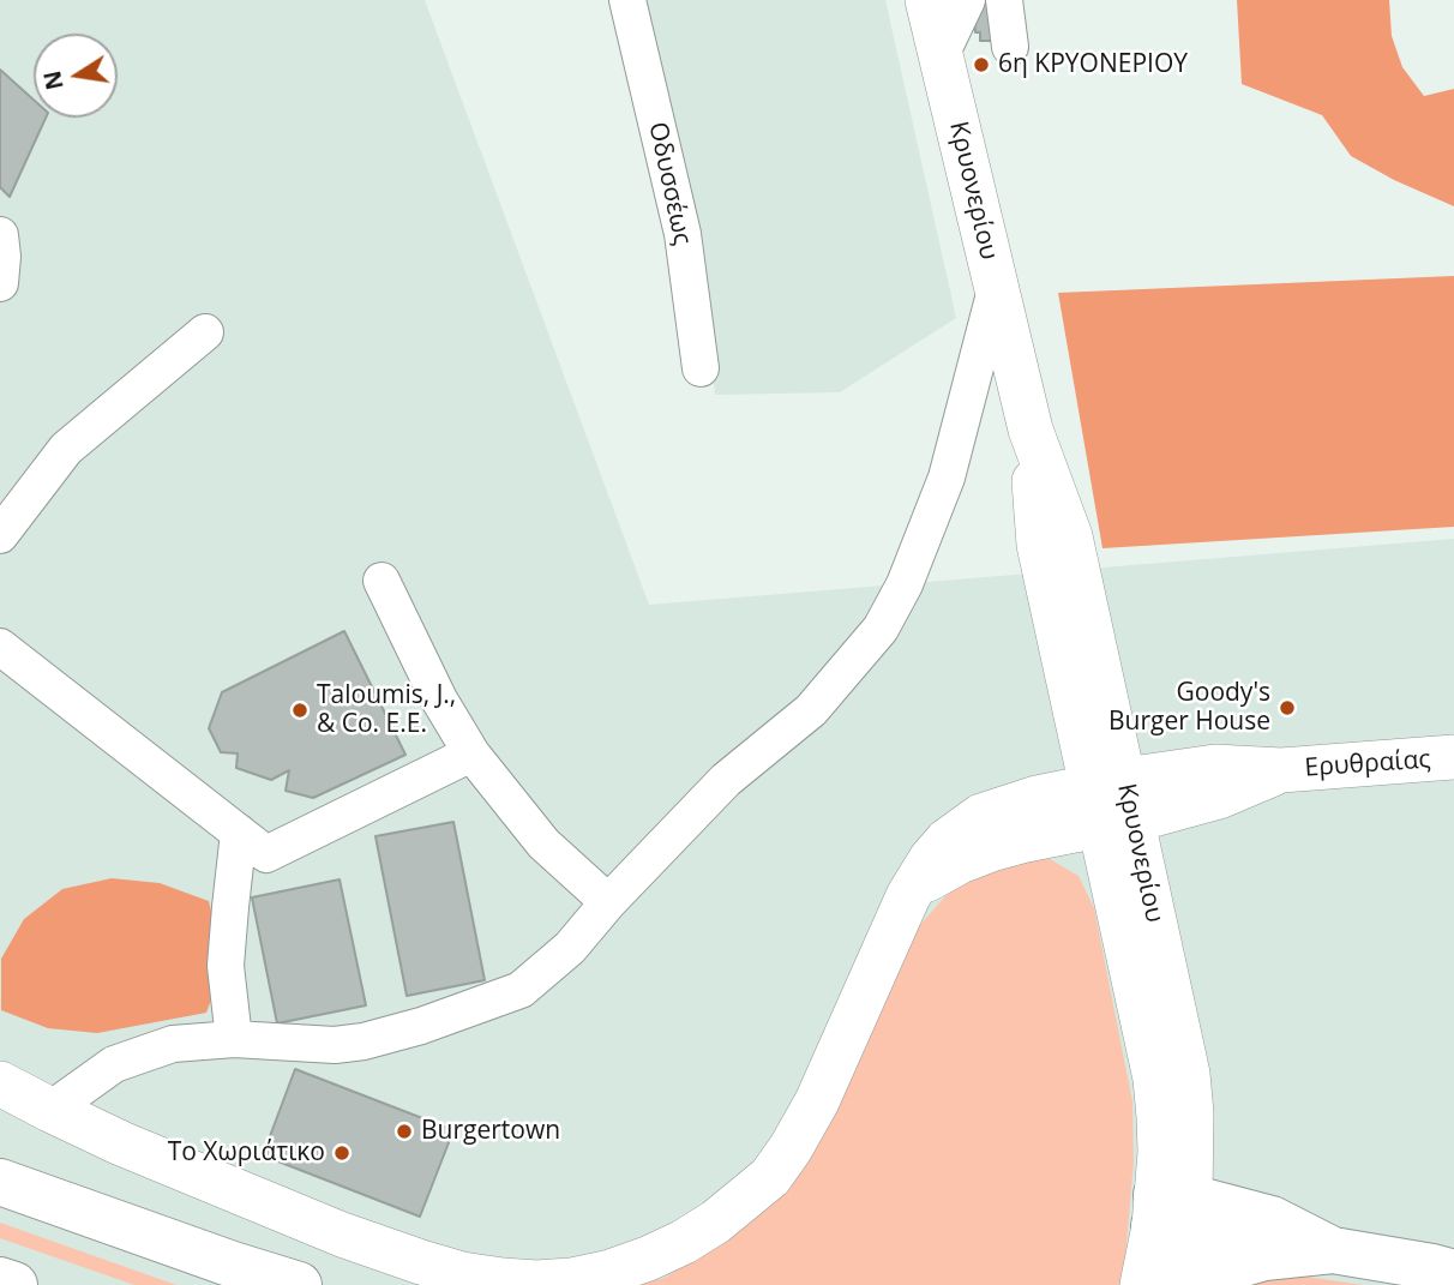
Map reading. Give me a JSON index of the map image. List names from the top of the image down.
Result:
{
  "streets": {
    "main road": ["Κρυονερίου", "Ερυθραίας"],
    "street": ["Οδυσσέως"]
  },
  "crossings": [
    ["Κρυονερίου", "Ερυθραίας"]
  ],
  "places": [
    "6η ΚΡΥΟΝΕΡΙΟΥ",
    "Goody's Burger House",
    "Taloumis, J., & Co. E.E.",
    "Burgertown",
    "Το Χωριάτικο"
  ],
  "north": "left"
}
